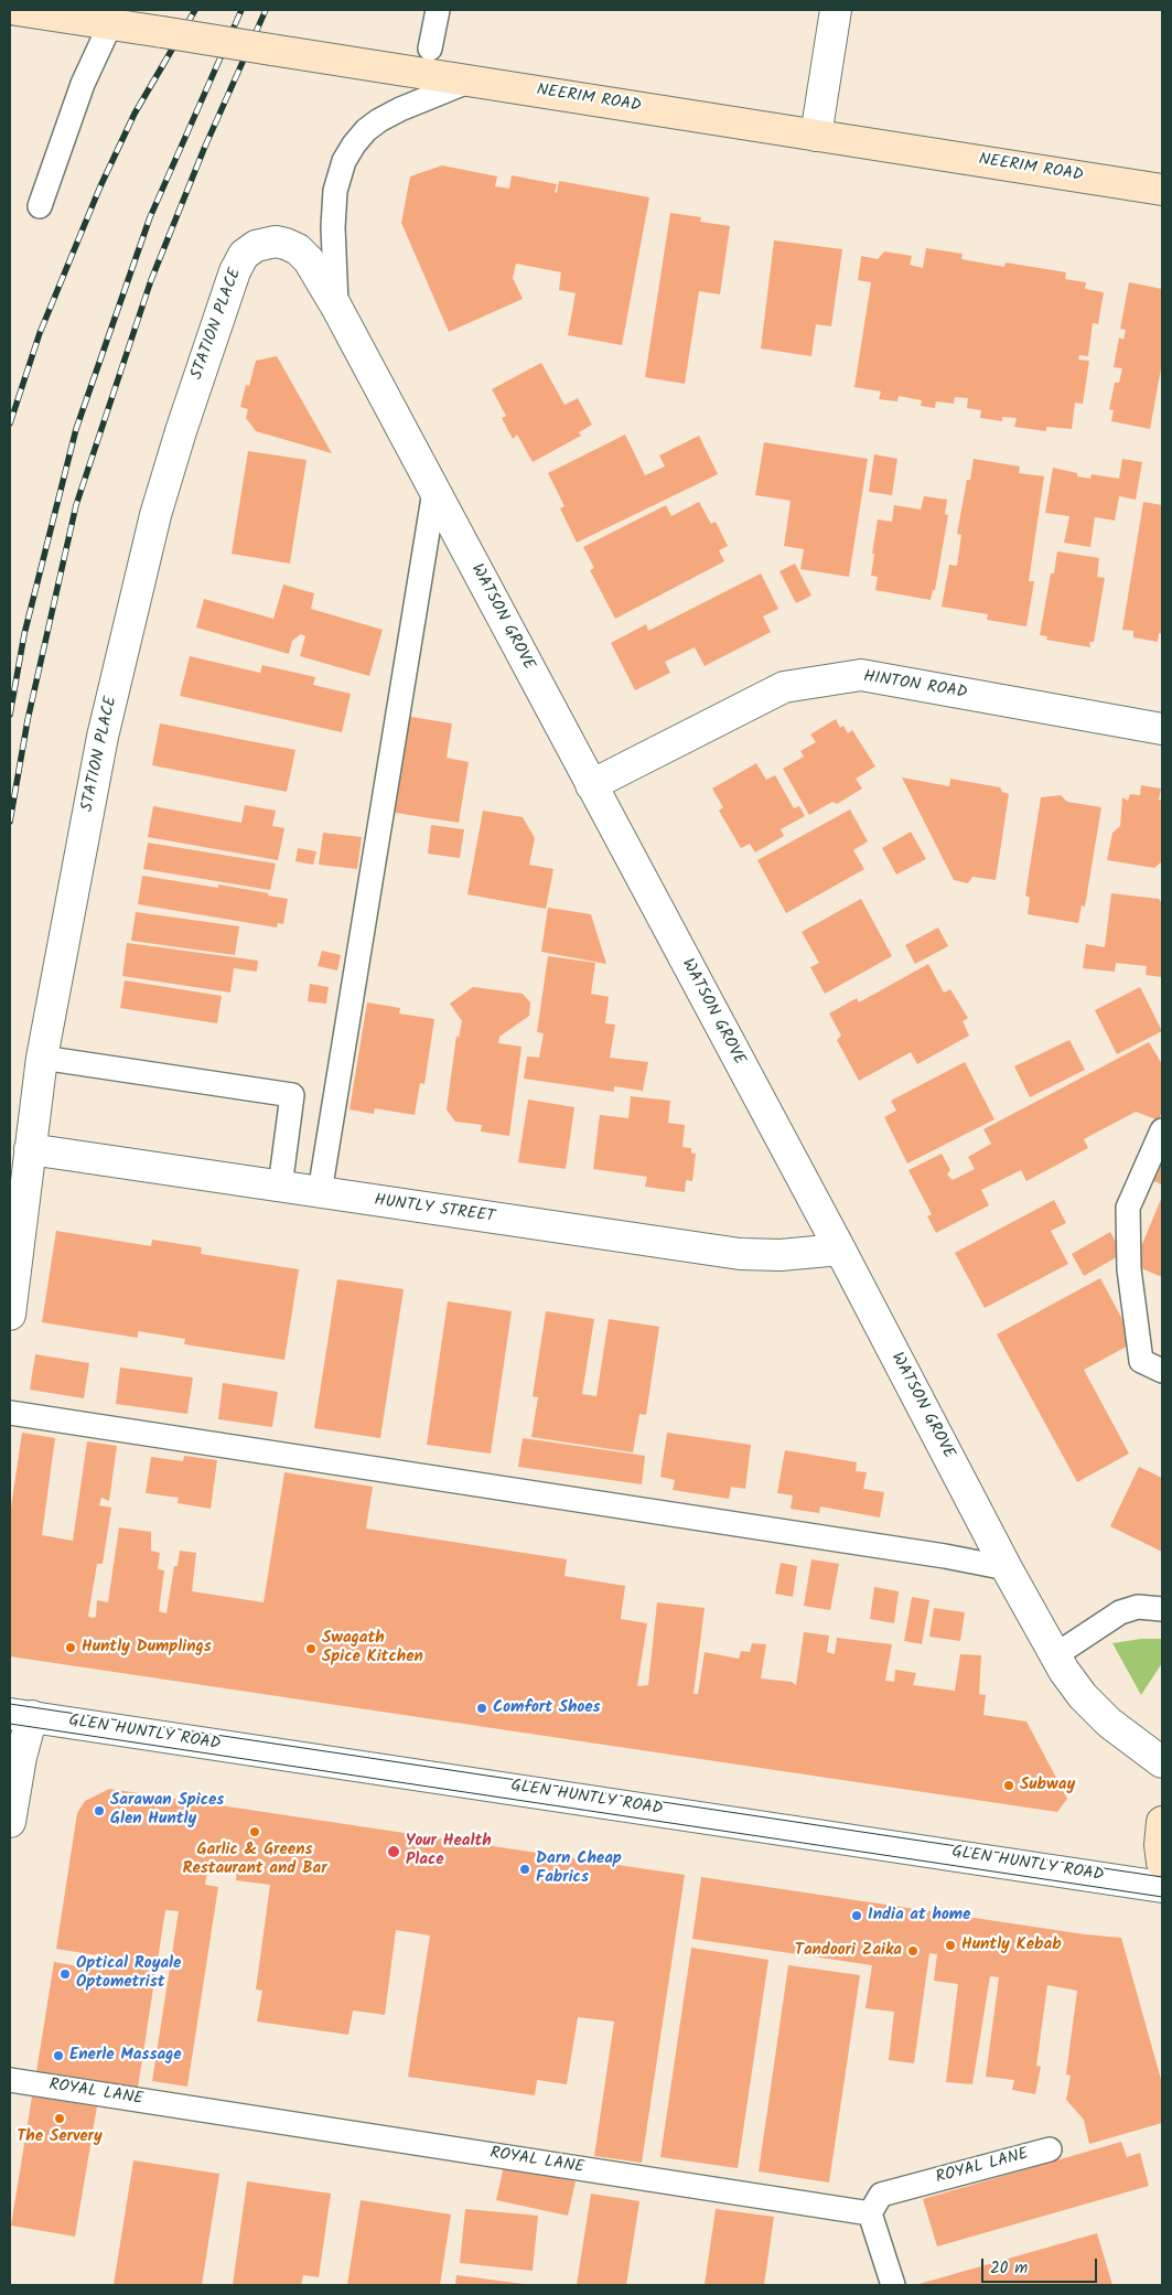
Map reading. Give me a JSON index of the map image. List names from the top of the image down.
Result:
{
  "streets": {
    "main road": ["NEERIM ROAD"],
    "street": [
      "STATION PLACE",
      "WATSON GROVE",
      "HINTON ROAD",
      "HUNTLY STREET",
      "GLEN HUNTLY ROAD"
    ],
    "lane": ["ROYAL LANE"]
  },
  "crossings": [
    ["STATION PLACE", "WATSON GROVE"],
    ["STATION PLACE", "HUNTLY STREET"],
    ["WATSON GROVE", "HINTON ROAD"],
    ["WATSON GROVE", "HUNTLY STREET"]
  ],
  "places": [
    "Huntly Dumplings",
    "Swagath Spice Kitchen",
    "Comfort Shoes",
    "Subway",
    "Sarawan Spices Glen Huntly",
    "Garlic & Greens Restaurant and Bar",
    "Your Health Place",
    "Darn Cheap Fabrics",
    "India at home",
    "Huntly Kebab",
    "Tandoori Zaika",
    "Optical Royale Optometrist",
    "Enerle Massage",
    "The Servery"
  ],
  "scale_bar": "20 m"
}
